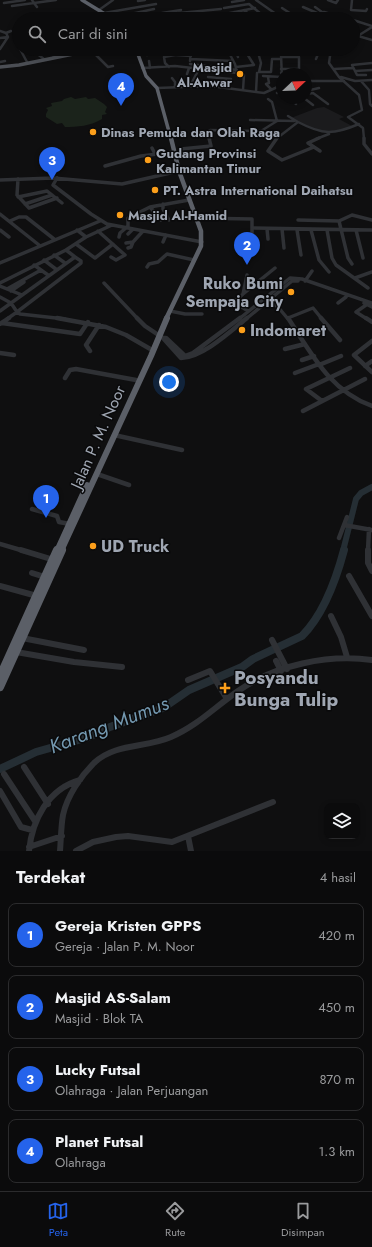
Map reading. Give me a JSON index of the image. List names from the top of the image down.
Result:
{
  "streets": {
    "highway": ["Jalan P. M. Noor"]
  },
  "water": ["Karang Mumus"],
  "places": {
    "other": [
      "Masjid Al-Anwar",
      "Dinas Pemuda dan Olah Raga",
      "Gudang Provinsi Kalimantan Timur",
      "PT. Astra International Daihatsu",
      "Masjid Al-Hamid",
      "Ruko Bumi Sempaja City",
      "Indomaret",
      "UD Truck"
    ],
    "health": ["Posyandu Bunga Tulip"]
  },
  "north": "top right",
  "page": {
    "search": "Cari di sini",
    "pins": [
      "4",
      "3",
      "2",
      "1"
    ],
    "heading": ["Terdekat", "4 hasil"],
    "list": [
      {
        "mark": "1",
        "name": "Gereja Kristen GPPS",
        "note": "Gereja · Jalan P. M. Noor",
        "value": "420 m"
      },
      {
        "mark": "2",
        "name": "Masjid AS-Salam",
        "note": "Masjid · Blok TA",
        "value": "450 m"
      },
      {
        "mark": "3",
        "name": "Lucky Futsal",
        "note": "Olahraga · Jalan Perjuangan",
        "value": "870 m"
      },
      {
        "mark": "4",
        "name": "Planet Futsal",
        "note": "Olahraga",
        "value": "1.3 km"
      }
    ],
    "nav": ["Peta", "Rute", "Disimpan"]
  }
}
